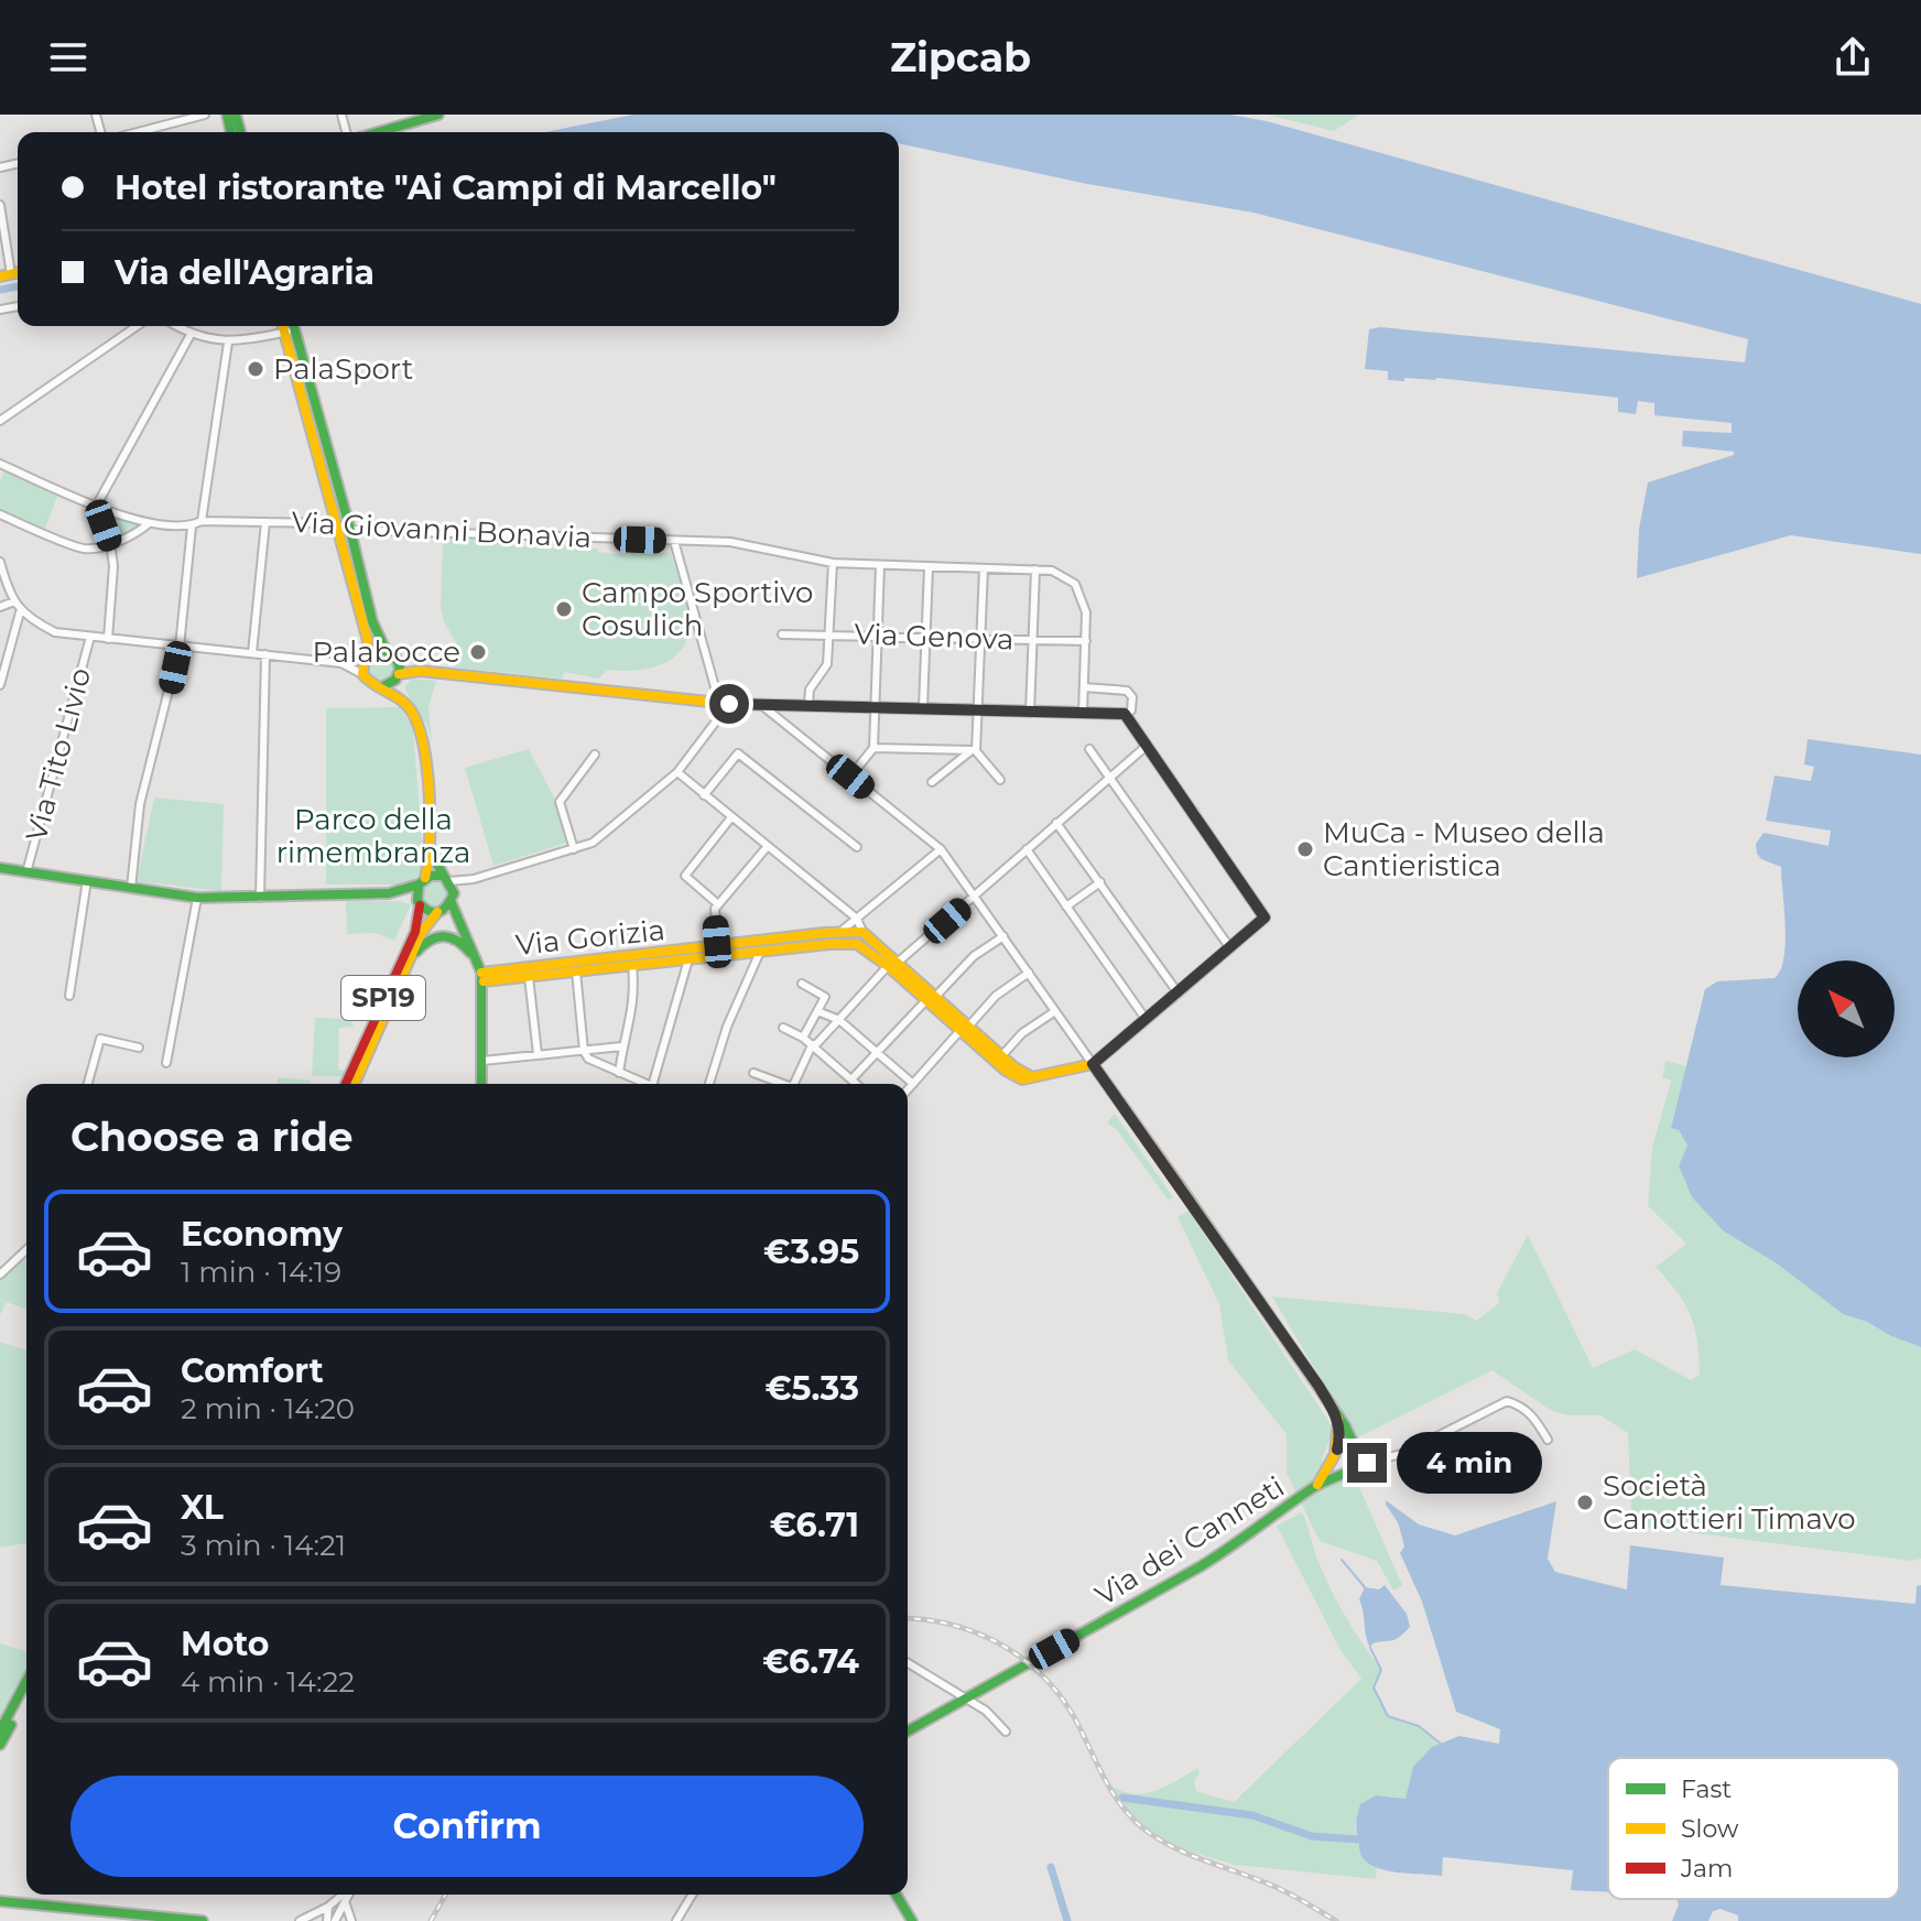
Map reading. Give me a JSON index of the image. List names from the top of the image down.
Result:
{
  "streets": {
    "street": [
      "Via Giovanni Bonavia",
      "Via Genova",
      "Via Tito Livio",
      "Via Gorizia",
      "SP19",
      "Via dei Canneti"
    ]
  },
  "crossings": [
    ["Via Giovanni Bonavia", "Via Genova"]
  ],
  "parks": ["Parco della rimembranza"],
  "places": [
    "PalaSport",
    "Campo Sportivo Cosulich",
    "Palabocce",
    "MuCa - Museo della Cantieristica",
    "Società Canottieri Timavo"
  ],
  "legend": ["Fast", "Slow", "Jam"],
  "north": "top left",
  "page": {
    "header": "Zipcab",
    "banner": ["Hotel ristorante \"Ai Campi di Marcello\"", "Via dell'Agraria"],
    "heading": "Choose a ride",
    "list": [
      {
        "name": "Economy",
        "note": "1 min · 14:19",
        "value": "€3.95"
      },
      {
        "name": "Comfort",
        "note": "2 min · 14:20",
        "value": "€5.33"
      },
      {
        "name": "XL",
        "note": "3 min · 14:21",
        "value": "€6.71"
      },
      {
        "name": "Moto",
        "note": "4 min · 14:22",
        "value": "€6.74"
      }
    ],
    "bubble": "4 min",
    "buttons": "Confirm"
  }
}
